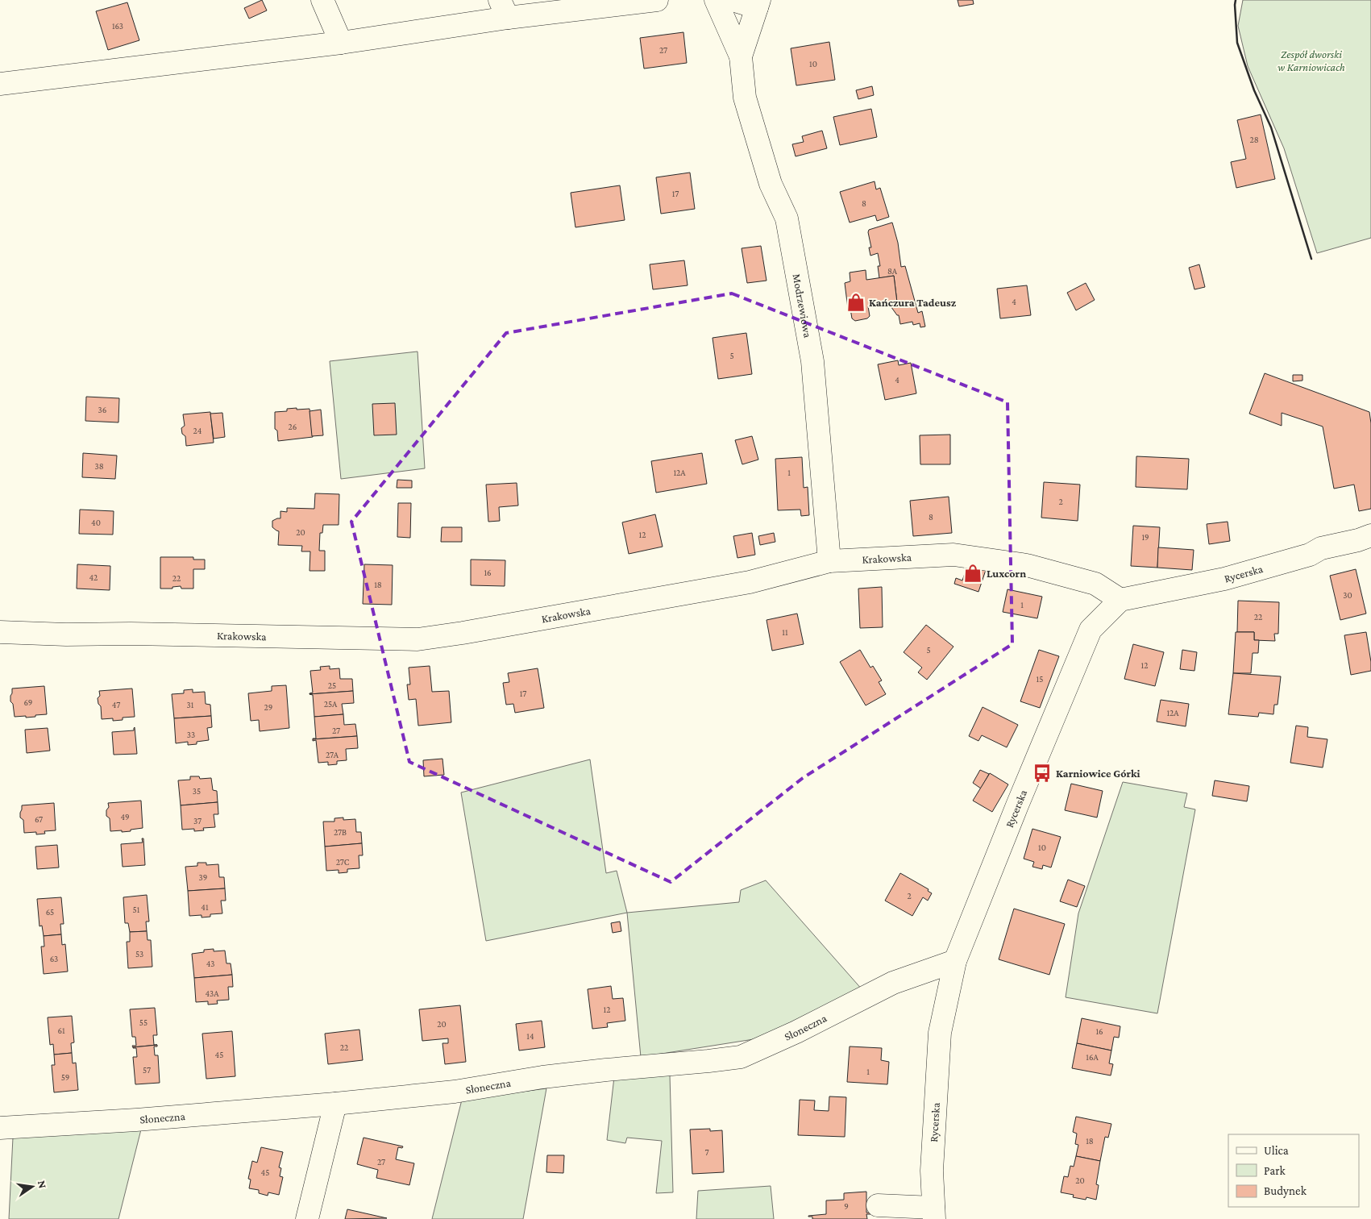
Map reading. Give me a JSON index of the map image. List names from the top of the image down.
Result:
{
  "streets": {
    "street": [
      "Modrzewiowa",
      "Krakowska",
      "Rycerska",
      "Słoneczna"
    ]
  },
  "crossings": [
    ["Modrzewiowa", "Krakowska"],
    ["Krakowska", "Rycerska"],
    ["Rycerska", "Słoneczna"]
  ],
  "parks": ["Zespół dworski w Karniowicach"],
  "places": {
    "shop": ["Kańczura Tadeusz", "Luxcorn"],
    "bus stop": ["Karniowice Górki"]
  },
  "house_numbers": [
    "163",
    "27",
    "10",
    "28",
    "17",
    "8",
    "8A",
    "4",
    "5",
    "4",
    "36",
    "26",
    "24",
    "38",
    "12A",
    "1",
    "2",
    "8",
    "40",
    "20",
    "12",
    "19",
    "16",
    "42",
    "22",
    "18",
    "30",
    "1",
    "22",
    "11",
    "5",
    "12",
    "15",
    "25",
    "17",
    "69",
    "25A",
    "47",
    "31",
    "29",
    "12A",
    "27",
    "33",
    "27A",
    "35",
    "49",
    "67",
    "37",
    "27B",
    "10",
    "27C",
    "39",
    "2",
    "41",
    "51",
    "65",
    "53",
    "63",
    "43",
    "43A",
    "12",
    "55",
    "20",
    "61",
    "16",
    "14",
    "22",
    "45",
    "16A",
    "57",
    "1",
    "59",
    "18",
    "7",
    "27",
    "45",
    "20",
    "9"
  ],
  "legend": ["Ulica", "Park", "Budynek"],
  "north": "right"
}
